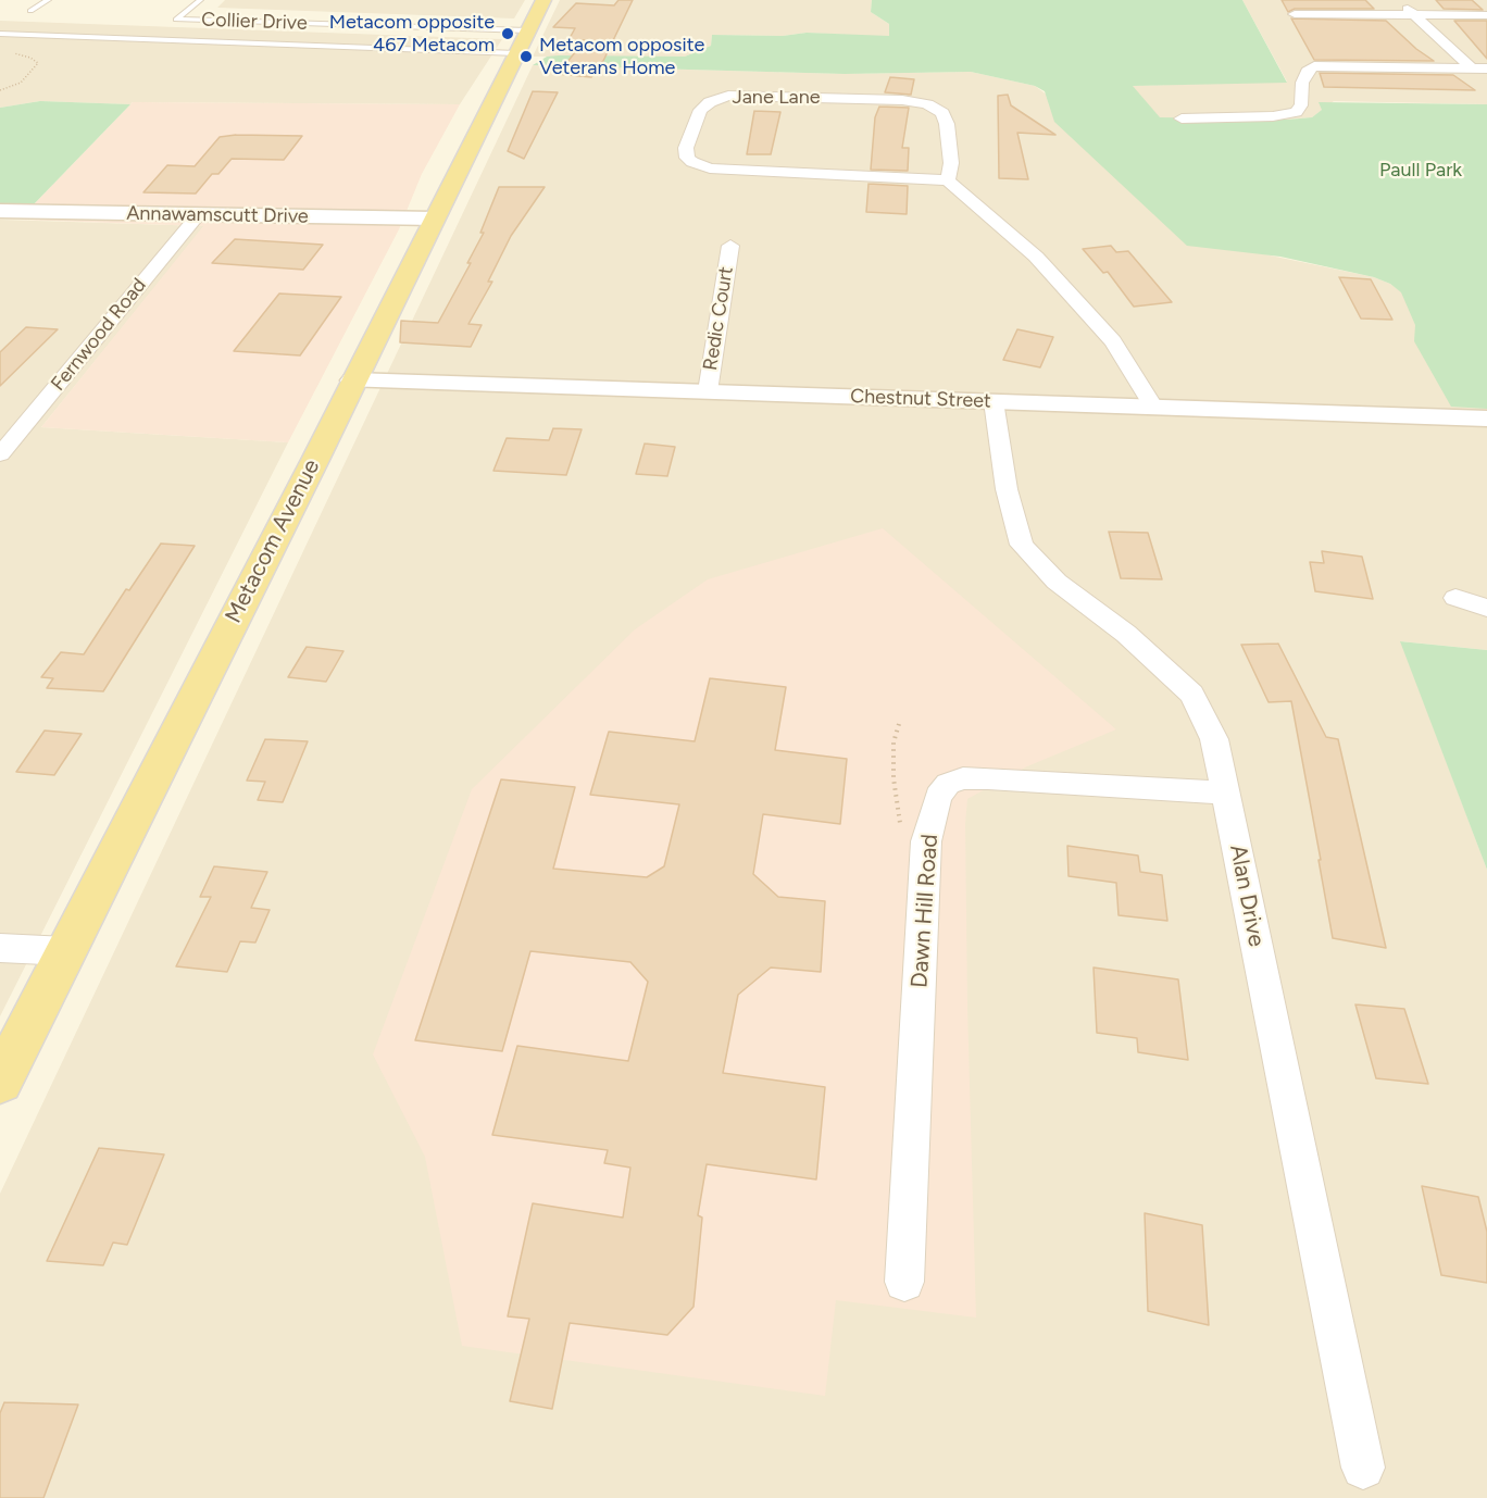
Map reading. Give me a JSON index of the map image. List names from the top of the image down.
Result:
{
  "streets": {
    "main road": ["Metacom Avenue"],
    "street": [
      "Jane Lane",
      "Annawamscutt Drive",
      "Redic Court",
      "Fernwood Road",
      "Chestnut Street",
      "Alan Drive",
      "Dawn Hill Road"
    ],
    "lane": ["Collier Drive"]
  },
  "crossings": [
    ["Collier Drive", "Metacom Avenue"],
    ["Annawamscutt Drive", "Fernwood Road"],
    ["Annawamscutt Drive", "Metacom Avenue"],
    ["Redic Court", "Chestnut Street"],
    ["Chestnut Street", "Metacom Avenue"],
    ["Chestnut Street", "Alan Drive"],
    ["Alan Drive", "Dawn Hill Road"]
  ],
  "parks": ["Paull Park"],
  "places": ["Metacom opposite 467 Metacom", "Metacom opposite Veterans Home"]
}
